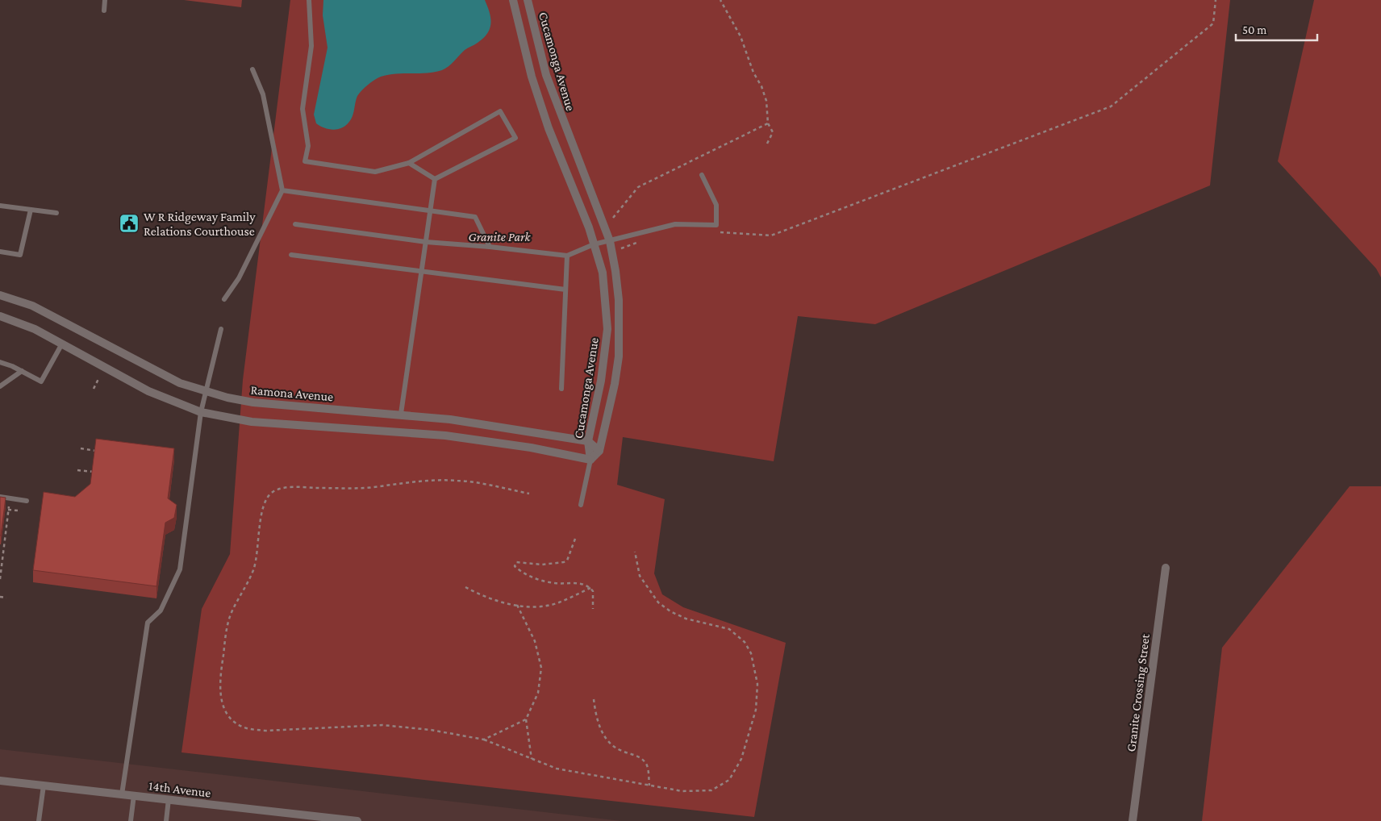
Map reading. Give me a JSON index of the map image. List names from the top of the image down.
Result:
{
  "streets": {
    "street": [
      "Cucamonga Avenue",
      "Ramona Avenue",
      "Granite Crossing Street",
      "14th Avenue"
    ]
  },
  "crossings": [
    ["Cucamonga Avenue", "Ramona Avenue"]
  ],
  "parks": ["Granite Park"],
  "places": {
    "public building": ["W R Ridgeway Family Relations Courthouse"]
  },
  "scale_bar": "50 m"
}
